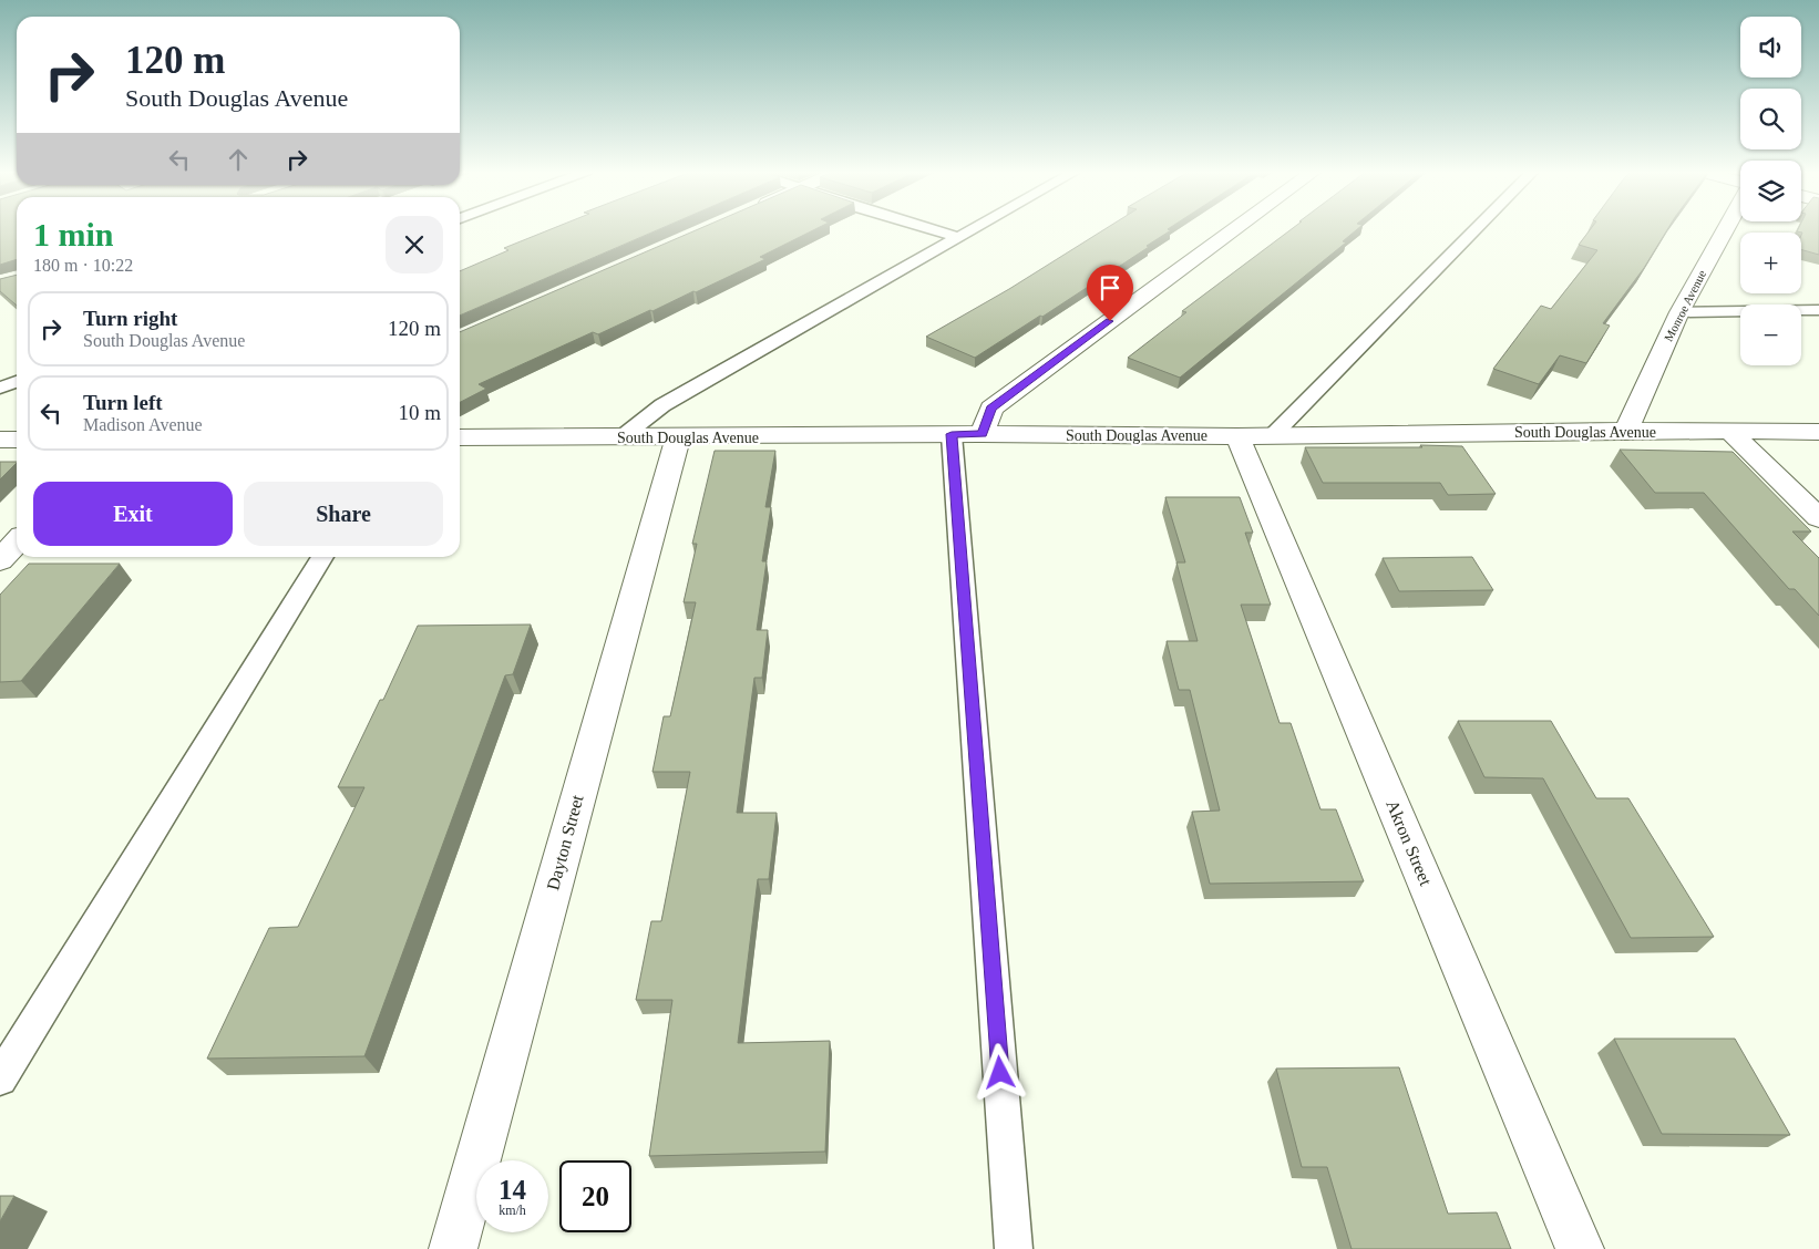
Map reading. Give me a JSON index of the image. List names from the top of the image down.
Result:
{
  "streets": {
    "street": [
      "Monroe Avenue",
      "South Douglas Avenue",
      "Dayton Street",
      "Akron Street"
    ]
  },
  "crossings": [
    ["Monroe Avenue", "South Douglas Avenue"],
    ["South Douglas Avenue", "Dayton Street"],
    ["South Douglas Avenue", "Akron Street"]
  ],
  "page": {
    "map_buttons": ["+", "−"],
    "turn": ["120 m", "South Douglas Avenue"],
    "heading": ["1 min", "180 m · 10:22"],
    "list": [
      {
        "name": "Turn right",
        "note": "South Douglas Avenue",
        "value": "120 m"
      },
      {
        "name": "Turn left",
        "note": "Madison Avenue",
        "value": "10 m"
      }
    ],
    "buttons": ["Exit", "Share"],
    "speed": "14 km/h",
    "limit": "20"
  }
}
